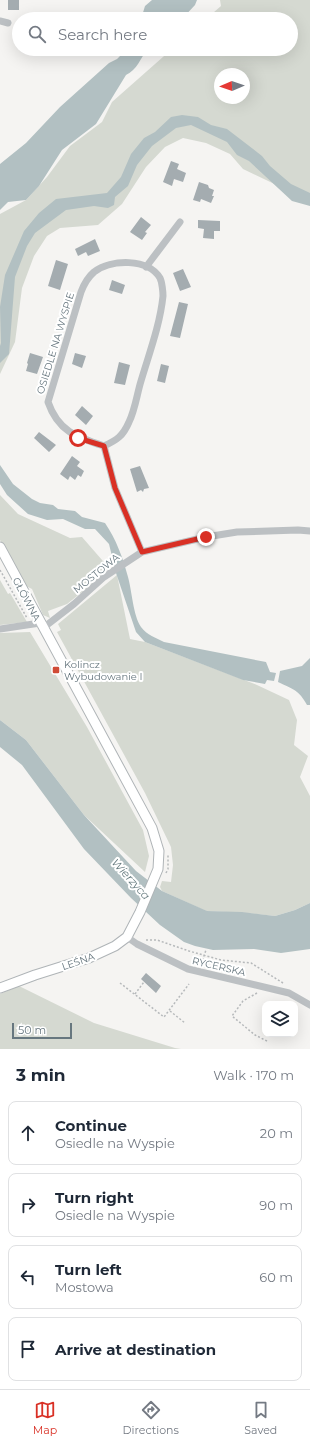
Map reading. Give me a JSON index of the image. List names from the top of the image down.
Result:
{
  "streets": {
    "street": [
      "OSIEDLE NA WYSPIE",
      "MOSTOWA",
      "GŁÓWNA",
      "LEŚNA",
      "RYCERSKA"
    ]
  },
  "crossings": [
    ["MOSTOWA", "GŁÓWNA"],
    ["GŁÓWNA", "LEŚNA"],
    ["LEŚNA", "RYCERSKA"]
  ],
  "water": ["Wierzyca"],
  "places": {
    "transit": ["Kolincz Wybudowanie I"]
  },
  "scale_bar": "50 m",
  "north": "left",
  "page": {
    "search": "Search here",
    "scale": "50 m",
    "heading": ["3 min", "Walk · 170 m"],
    "list": [
      ["Continue", "Osiedle na Wyspie", "20 m"],
      ["Turn right", "Osiedle na Wyspie", "90 m"],
      ["Turn left", "Mostowa", "60 m"],
      "Arrive at destination"
    ],
    "nav": ["Map", "Directions", "Saved"]
  }
}
